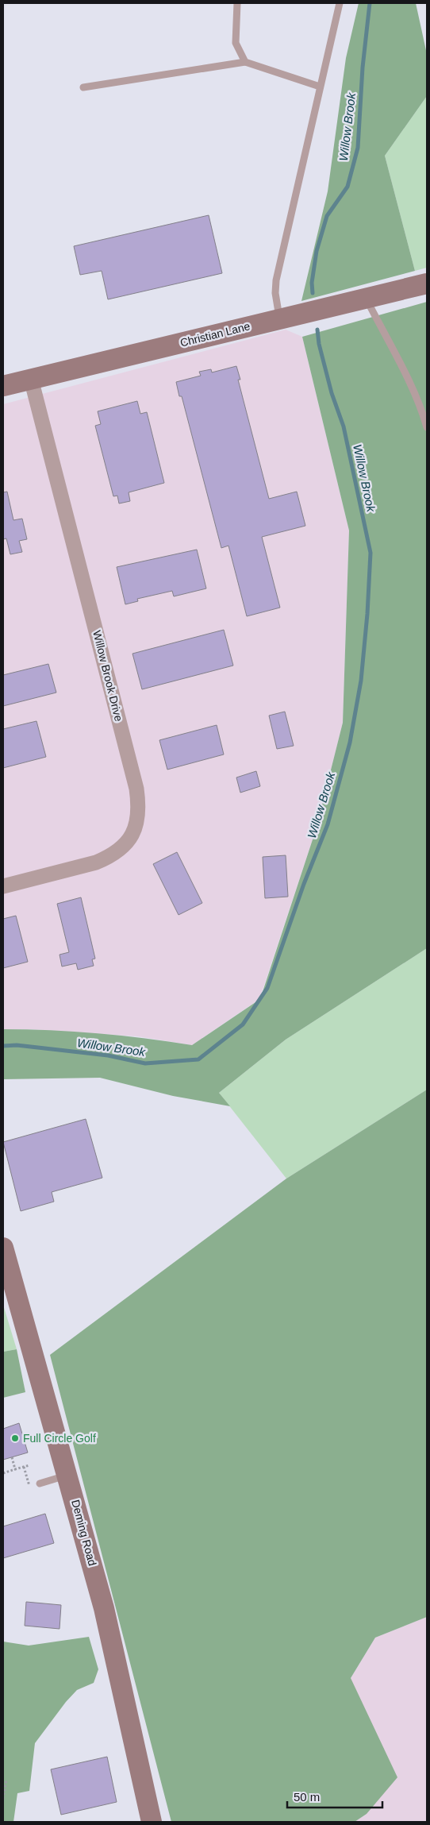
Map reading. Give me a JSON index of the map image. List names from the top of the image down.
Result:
{
  "streets": {
    "street": ["Christian Lane", "Willow Brook Drive", "Deming Road"]
  },
  "crossings": [
    ["Christian Lane", "Willow Brook Drive"]
  ],
  "water": ["Willow Brook"],
  "places": ["Full Circle Golf"],
  "scale_bar": "50 m"
}
